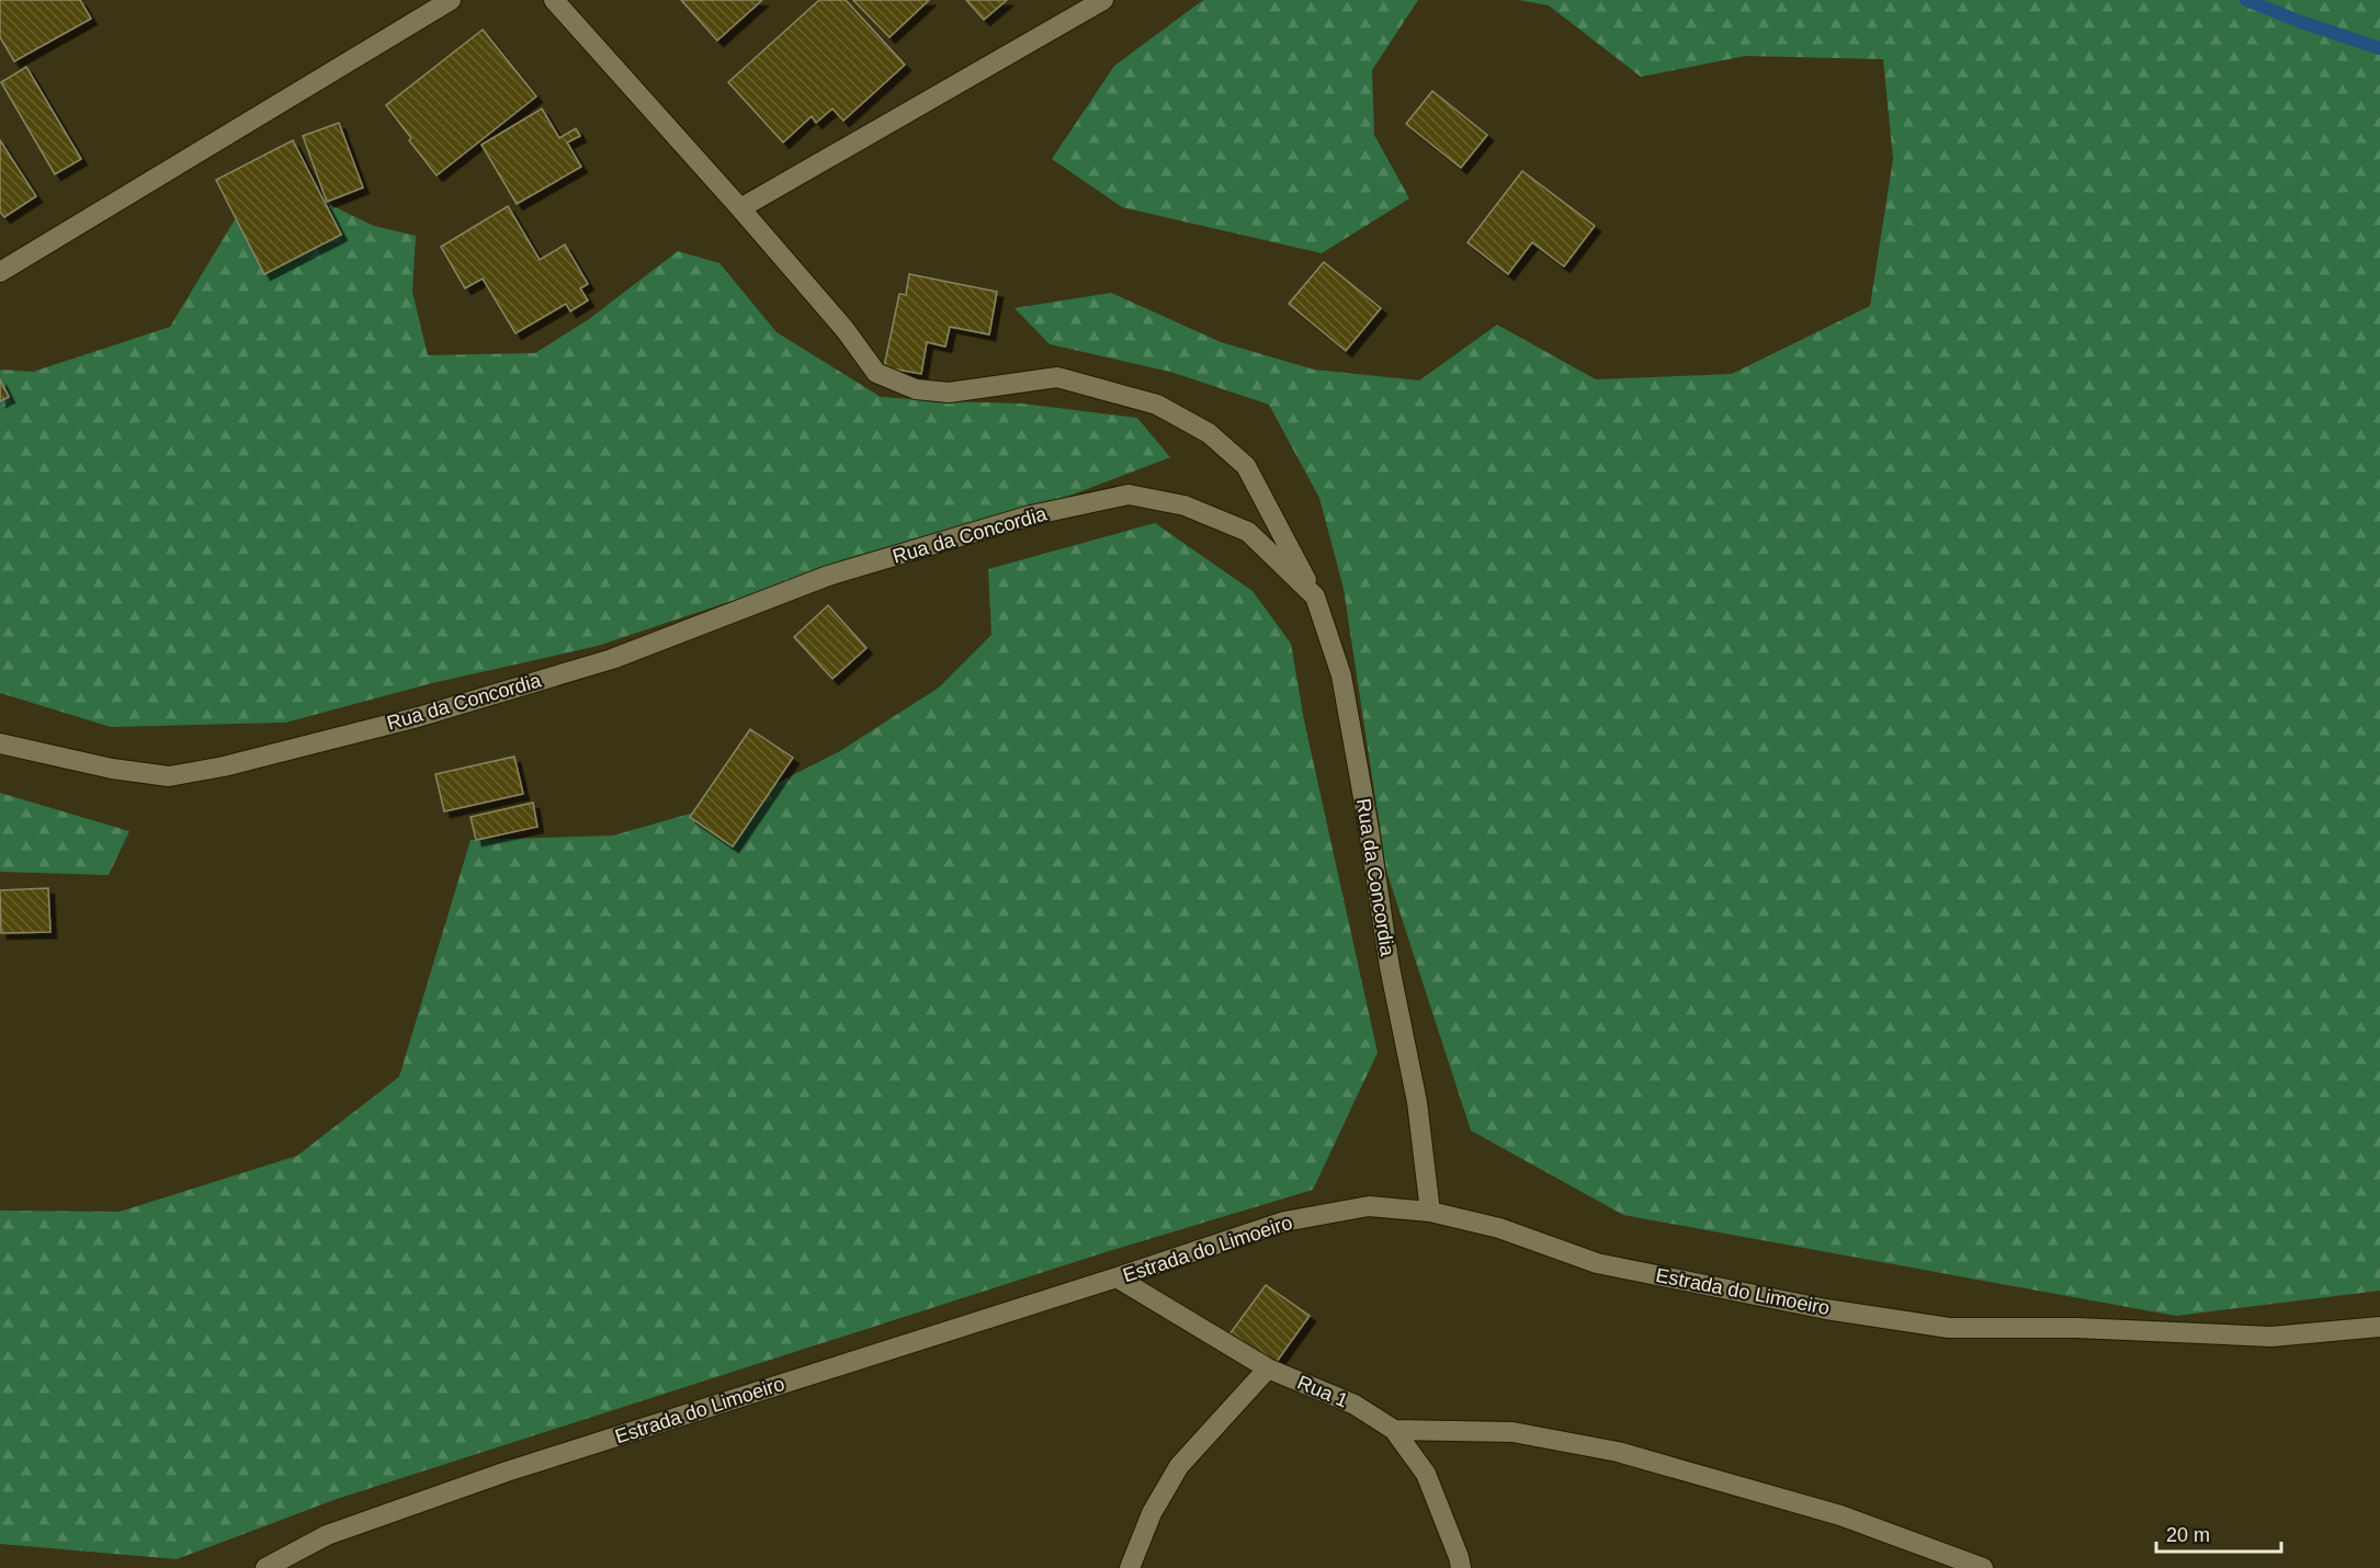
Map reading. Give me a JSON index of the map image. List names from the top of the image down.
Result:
{
  "streets": {
    "street": ["Rua da Concordia", "Estrada do Limoeiro", "Rua 1"]
  },
  "crossings": [
    ["Rua da Concordia", "Estrada do Limoeiro"],
    ["Estrada do Limoeiro", "Rua 1"]
  ],
  "scale_bar": "20 m"
}
